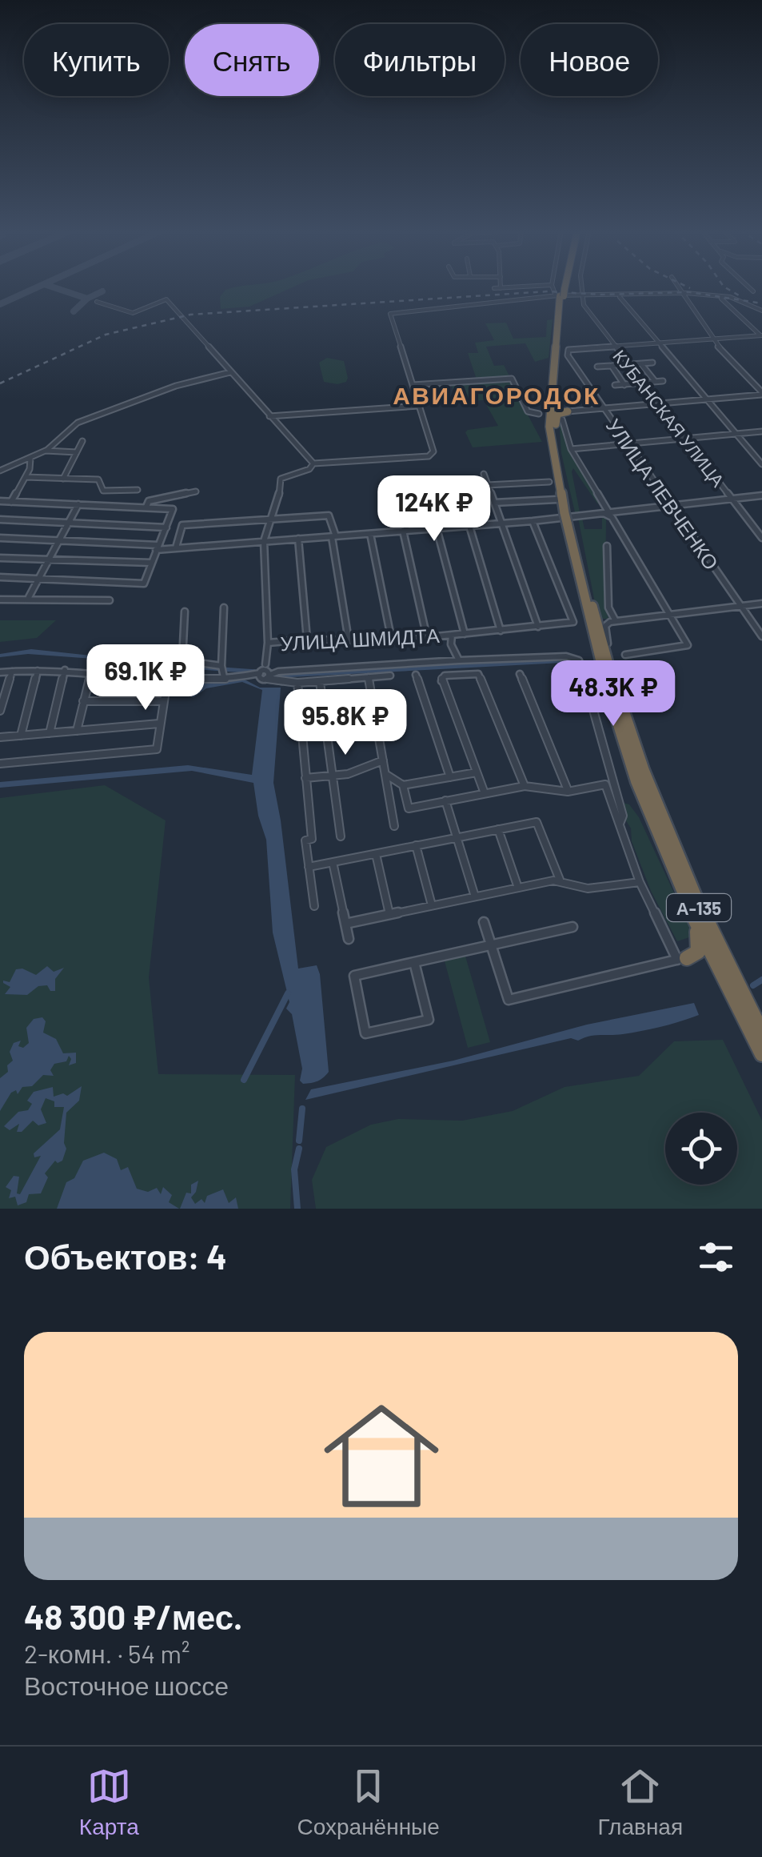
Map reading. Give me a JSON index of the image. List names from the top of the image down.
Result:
{
  "streets": {
    "highway": ["А-135"],
    "street": ["КУБАНСКАЯ УЛИЦА", "УЛИЦА ЛЕВЧЕНКО", "УЛИЦА ШМИДТА"]
  },
  "crossings": [
    ["КУБАНСКАЯ УЛИЦА", "УЛИЦА ЛЕВЧЕНКО"]
  ],
  "districts": ["АВИАГОРОДОК"],
  "page": {
    "chip": [
      "Купить",
      "Снять",
      "Фильтры",
      "Новое"
    ],
    "price": [
      "124K ₽",
      "69.1K ₽",
      "48.3K ₽",
      "95.8K ₽"
    ],
    "heading": "Объектов: 4",
    "list": [
      {
        "name": "48 300 ₽/мес.",
        "note": "2-комн. · 54 m² · Восточное шоссе"
      }
    ],
    "tabs": ["Карта", "Сохранённые", "Главная"]
  }
}
